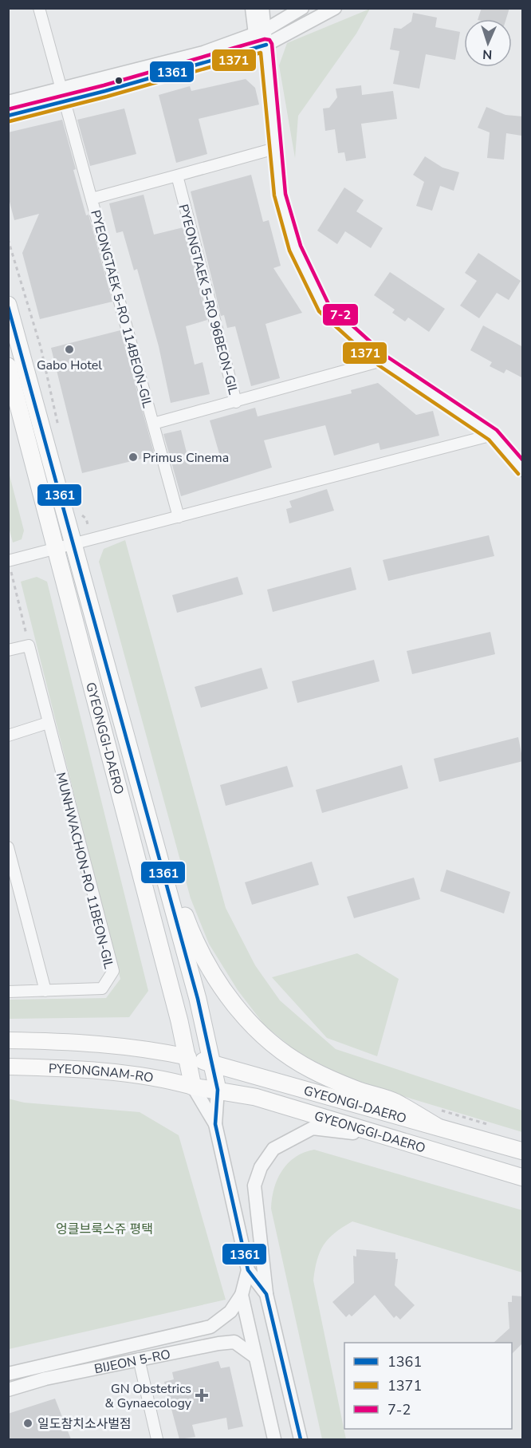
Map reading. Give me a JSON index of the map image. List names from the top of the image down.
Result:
{
  "streets": {
    "main road": ["GYEONGGI-DAERO", "PYEONGNAM-RO", "GYEONGI-DAERO"],
    "street": [
      "PYEONGTAEK 5-RO 96BEON-GIL",
      "PYEONGTAEK 5-RO 114BEON-GIL",
      "MUNHWACHON-RO 11BEON-GIL",
      "BIJEON 5-RO"
    ]
  },
  "crossings": [
    ["GYEONGGI-DAERO", "PYEONGNAM-RO"],
    ["GYEONGGI-DAERO", "GYEONGI-DAERO"],
    ["PYEONGNAM-RO", "GYEONGI-DAERO"]
  ],
  "parks": ["엉클브룩스쥬 평택"],
  "places": {
    "other": ["Gabo Hotel", "Primus Cinema", "일도참치소사벌점"],
    "health": ["GN Obstetrics & Gynaecology"]
  },
  "lines": ["transit line 7-2", "transit line 1361", "transit line 1371"],
  "legend": ["1361", "1371", "7-2"],
  "north": "bottom"
}
